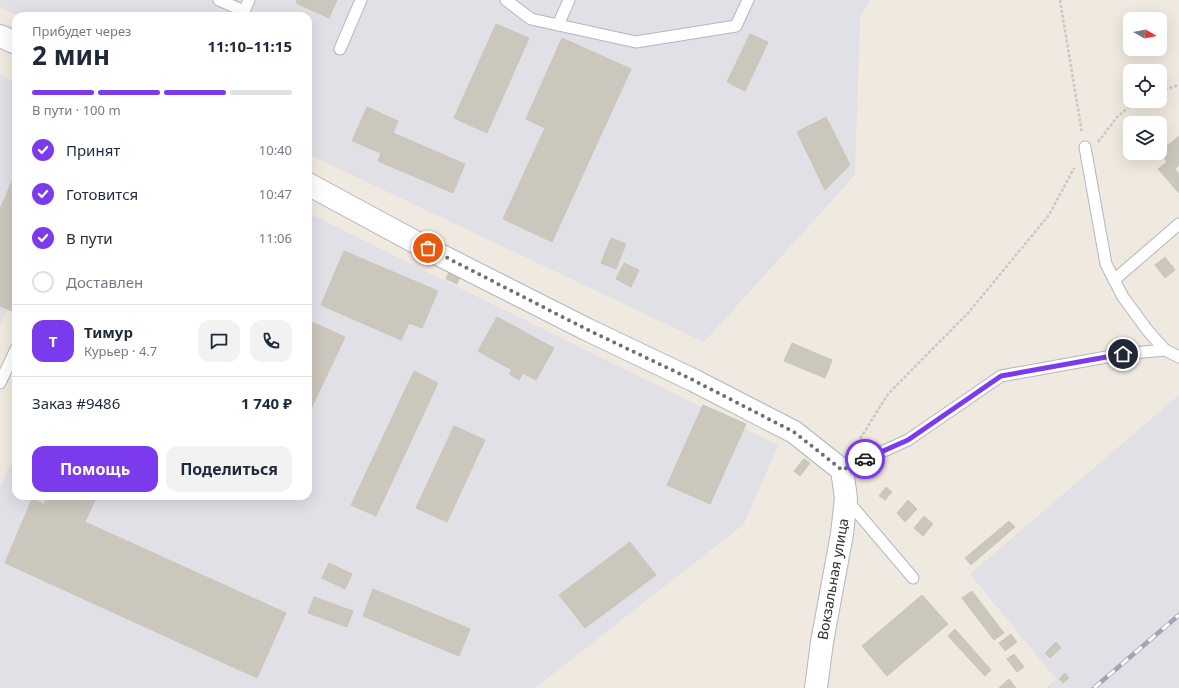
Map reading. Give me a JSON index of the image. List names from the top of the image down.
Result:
{
  "streets": {
    "street": ["Вокзальная улица"]
  },
  "north": "right",
  "page": {
    "heading": ["2 мин", "Прибудет через", "11:10–11:15"],
    "panel": [
      "Тимур",
      "Курьер · 4.7",
      "Заказ #9486",
      "1 740 ₽"
    ],
    "bar": "В пути · 100 m",
    "list": [
      ["Принят", "10:40"],
      ["Готовится", "10:47"],
      ["В пути", "11:06"],
      "Доставлен"
    ],
    "round": "Т",
    "buttons": ["Помощь", "Поделиться"]
  }
}
